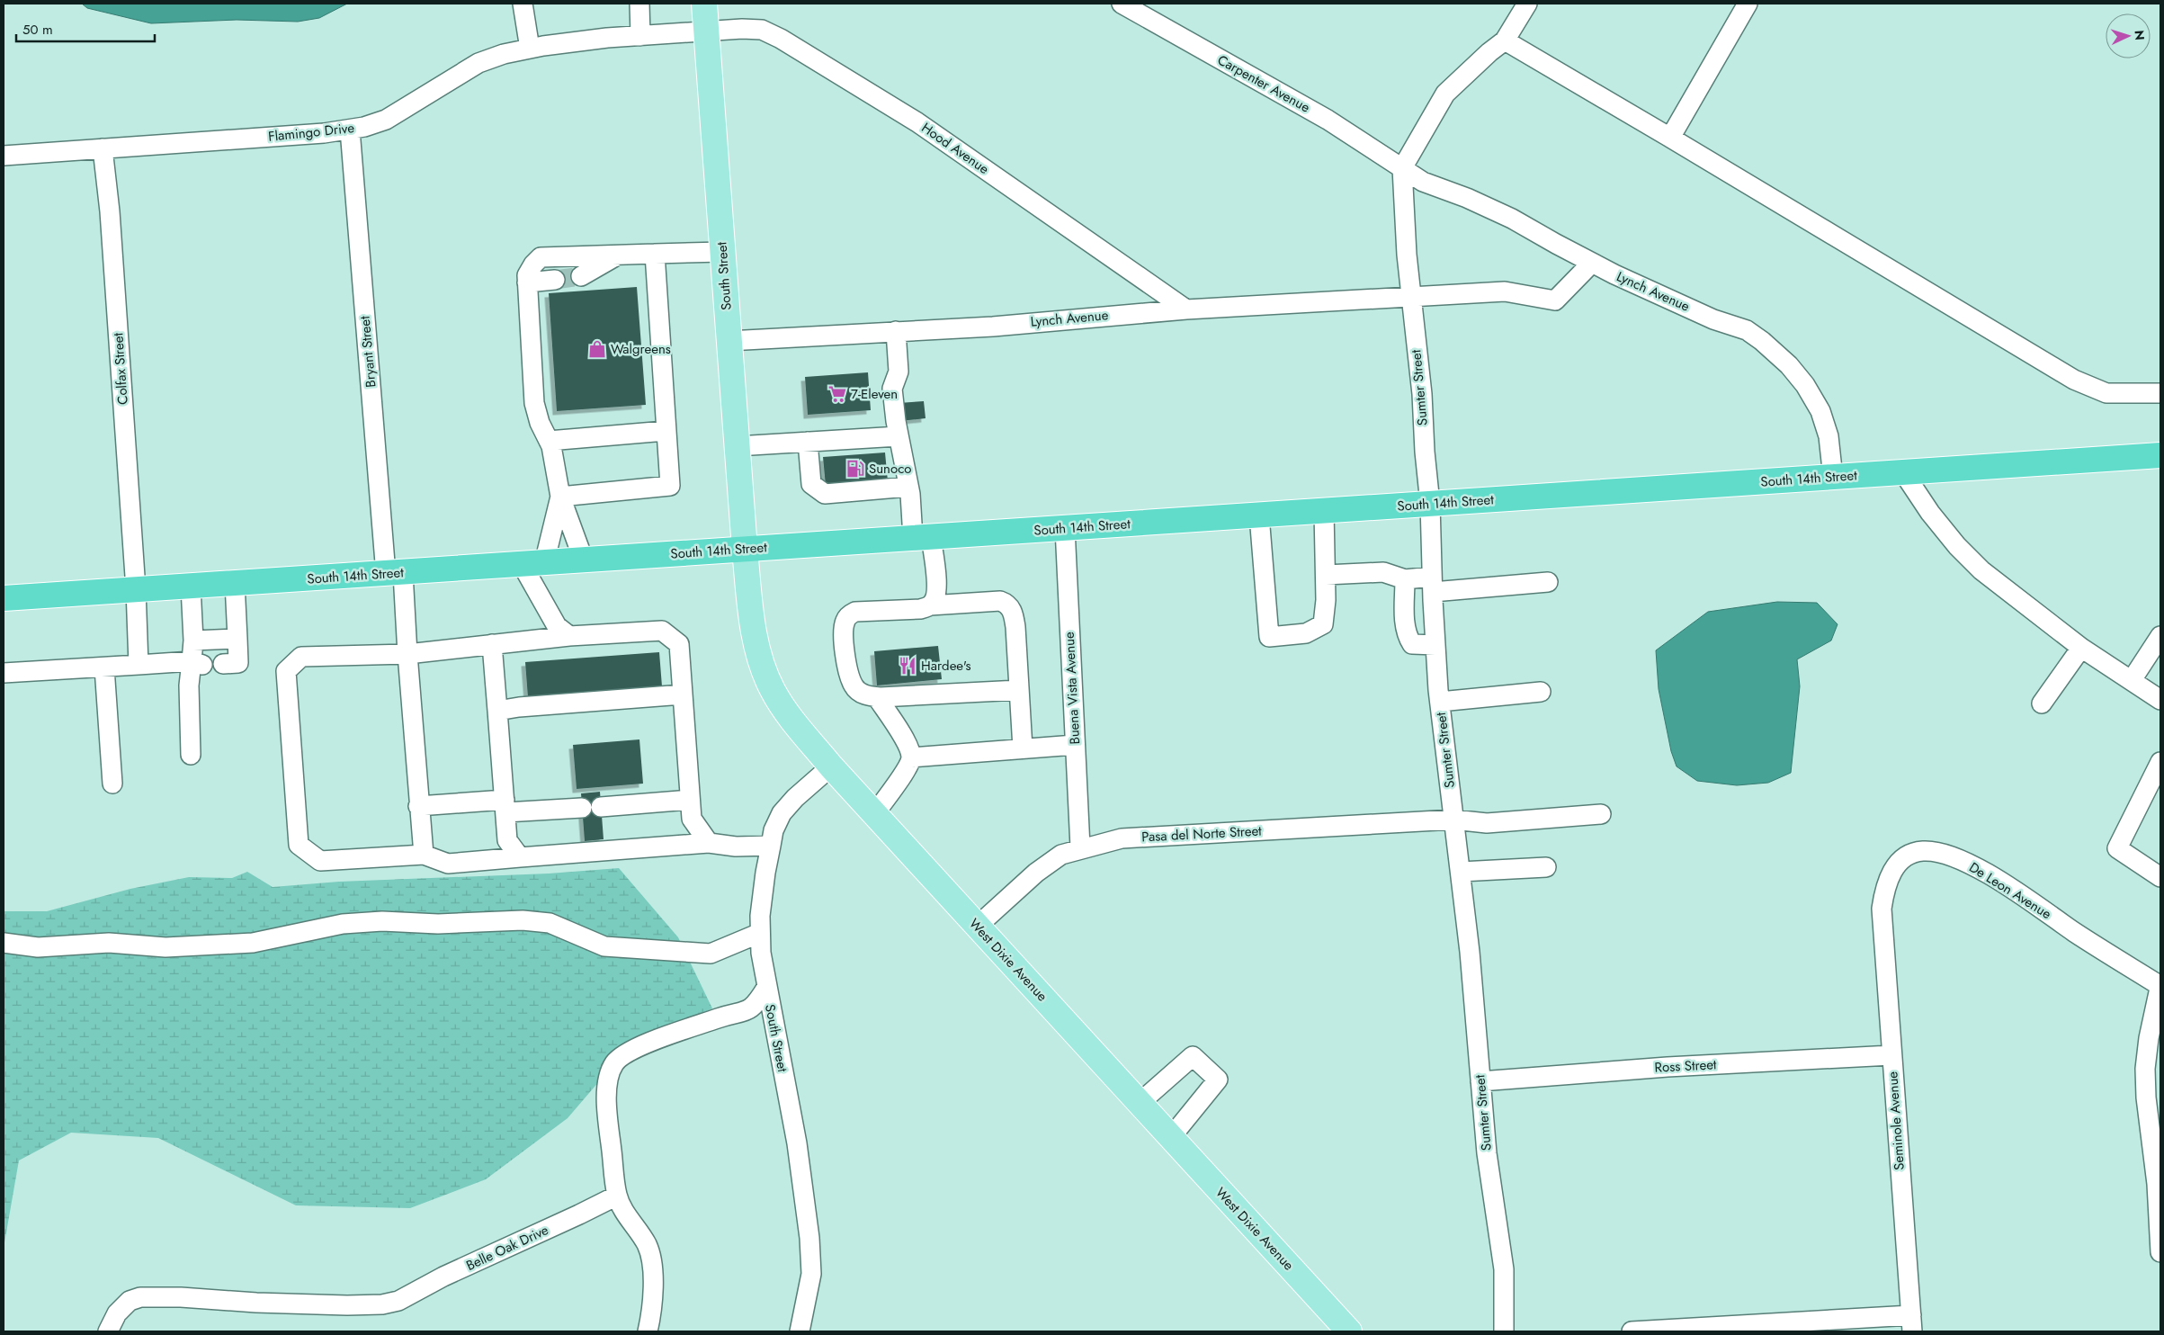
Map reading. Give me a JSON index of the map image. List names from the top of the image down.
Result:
{
  "streets": {
    "highway": ["South 14th Street"],
    "main road": ["South Street", "West Dixie Avenue"],
    "street": [
      "Carpenter Avenue",
      "Flamingo Drive",
      "Hood Avenue",
      "Lynch Avenue",
      "Bryant Street",
      "Colfax Street",
      "Sumter Street",
      "Buena Vista Avenue",
      "Pasa del Norte Street",
      "De Leon Avenue",
      "Ross Street",
      "Seminole Avenue",
      "Belle Oak Drive"
    ]
  },
  "crossings": [
    ["Carpenter Avenue", "Lynch Avenue"],
    ["Carpenter Avenue", "Sumter Street"],
    ["Flamingo Drive", "Hood Avenue"],
    ["Flamingo Drive", "South Street"],
    ["Flamingo Drive", "Bryant Street"],
    ["Flamingo Drive", "Colfax Street"],
    ["Hood Avenue", "South Street"],
    ["Hood Avenue", "Lynch Avenue"],
    ["South Street", "Lynch Avenue"],
    ["South Street", "South 14th Street"],
    ["South Street", "West Dixie Avenue"],
    ["Lynch Avenue", "Sumter Street"],
    ["Lynch Avenue", "South 14th Street"],
    ["Bryant Street", "South 14th Street"],
    ["Colfax Street", "South 14th Street"],
    ["Sumter Street", "South 14th Street"],
    ["Sumter Street", "Pasa del Norte Street"],
    ["Sumter Street", "Ross Street"],
    ["South 14th Street", "Buena Vista Avenue"],
    ["South 14th Street", "West Dixie Avenue"],
    ["Buena Vista Avenue", "Pasa del Norte Street"],
    ["Pasa del Norte Street", "West Dixie Avenue"],
    ["De Leon Avenue", "Seminole Avenue"],
    ["Ross Street", "Seminole Avenue"]
  ],
  "places": {
    "shop": ["Walgreens"],
    "supermarket": ["7-Eleven"],
    "fuel station": ["Sunoco"],
    "restaurant": ["Hardee's"]
  },
  "scale_bar": "50 m",
  "north": "right"
}
